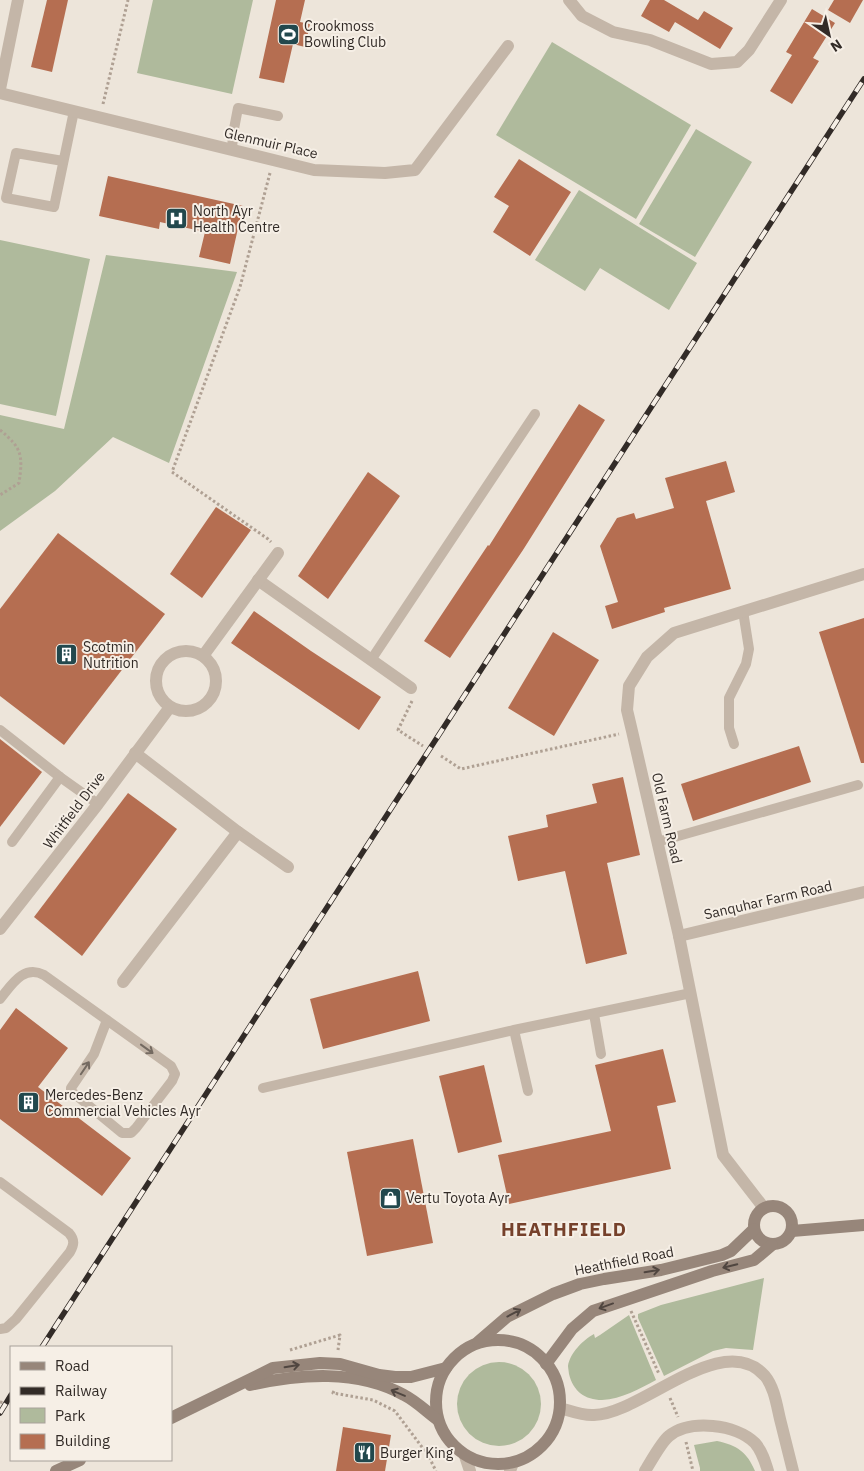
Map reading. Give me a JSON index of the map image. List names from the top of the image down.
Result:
{
  "streets": {
    "main road": ["Heathfield Road"],
    "street": [
      "Glenmuir Place",
      "Whitfield Drive",
      "Old Farm Road",
      "Sanquhar Farm Road"
    ]
  },
  "crossings": [
    ["Old Farm Road", "Sanquhar Farm Road"],
    ["Old Farm Road", "Heathfield Road"]
  ],
  "districts": ["HEATHFIELD"],
  "places": {
    "sports": ["Crookmoss Bowling Club"],
    "hospital": ["North Ayr Health Centre"],
    "building": ["Scotmin Nutrition", "Mercedes-Benz Commercial Vehicles Ayr"],
    "shop": ["Vertu Toyota Ayr"],
    "restaurant": ["Burger King"]
  },
  "legend": [
    "Road",
    "Railway",
    "Park",
    "Building"
  ],
  "north": "bottom right"
}
